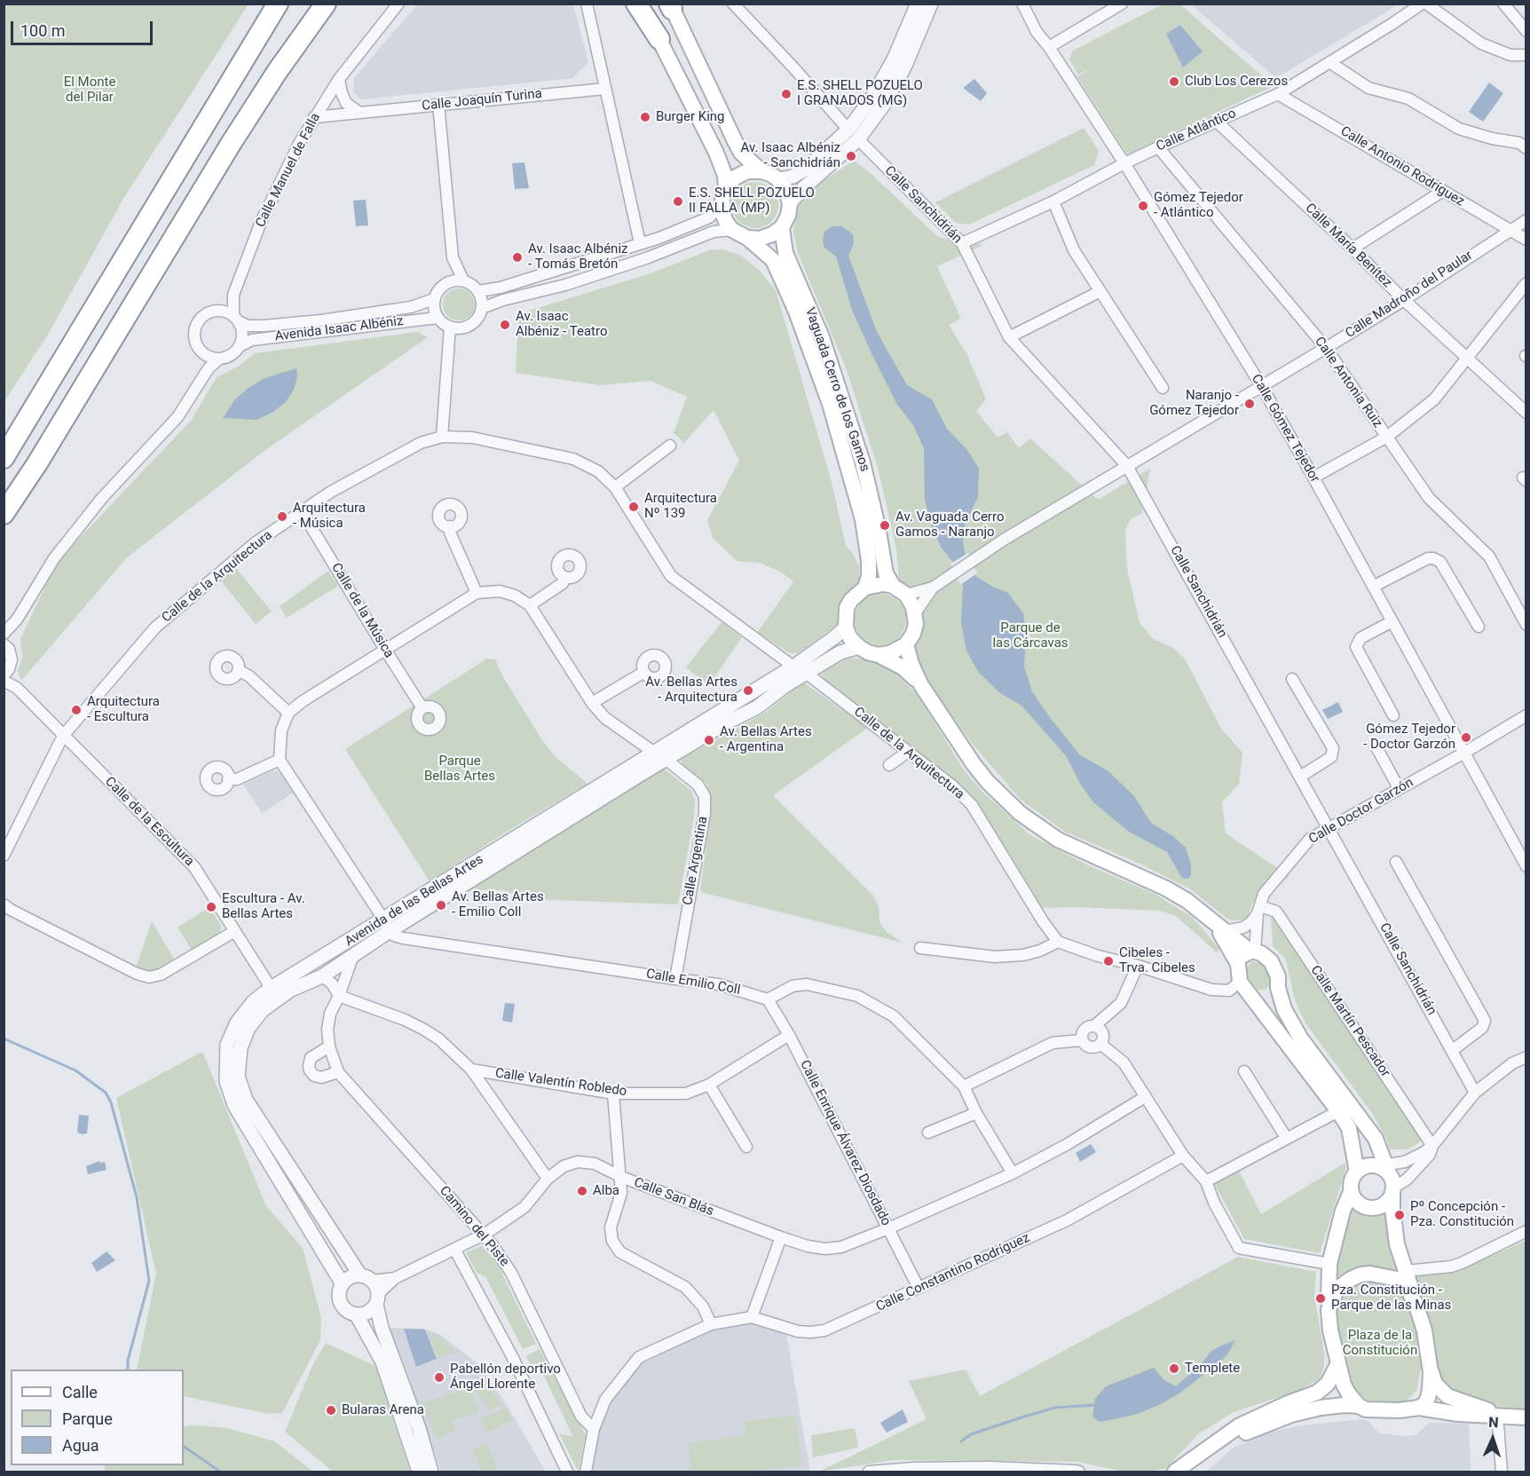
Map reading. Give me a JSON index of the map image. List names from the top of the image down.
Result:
{
  "streets": {
    "main road": ["Vaguada Cerro de los Gamos"],
    "street": [
      "Calle Joaquín Turina",
      "Calle Atlántico",
      "Calle Antonio Rodríguez",
      "Calle Manuel de Falla",
      "Calle Sanchidrián",
      "Calle María Benítez",
      "Calle Madroño del Paular",
      "Avenida Isaac Albéniz",
      "Calle Antonia Ruiz",
      "Calle Gómez Tejedor",
      "Calle de la Arquitectura",
      "Calle de la Música",
      "Calle Doctor Garzón",
      "Calle de la Escultura",
      "Calle Argentina",
      "Avenida de las Bellas Artes",
      "Calle Emilio Coll",
      "Calle Martín Pescador",
      "Calle Valentín Robledo",
      "Calle Enrique Álvarez Diosdado",
      "Calle San Blás",
      "Camino del Piste",
      "Calle Constantino Rodríguez"
    ]
  },
  "crossings": [
    ["Calle Joaquín Turina", "Calle Manuel de Falla"],
    ["Calle Atlántico", "Calle Antonio Rodríguez"],
    ["Calle Atlántico", "Calle Sanchidrián"],
    ["Calle Atlántico", "Calle María Benítez"],
    ["Calle Atlántico", "Calle Antonia Ruiz"],
    ["Calle Atlántico", "Calle Gómez Tejedor"],
    ["Calle Antonio Rodríguez", "Calle Madroño del Paular"],
    ["Calle Manuel de Falla", "Avenida Isaac Albéniz"],
    ["Calle Sanchidrián", "Calle Madroño del Paular"],
    ["Calle Sanchidrián", "Calle Doctor Garzón"],
    ["Calle María Benítez", "Calle Madroño del Paular"],
    ["Calle Madroño del Paular", "Calle Antonia Ruiz"],
    ["Calle Madroño del Paular", "Calle Gómez Tejedor"],
    ["Vaguada Cerro de los Gamos", "Avenida de las Bellas Artes"],
    ["Calle Gómez Tejedor", "Calle Doctor Garzón"],
    ["Calle de la Arquitectura", "Calle de la Música"],
    ["Calle de la Arquitectura", "Calle de la Escultura"],
    ["Calle de la Arquitectura", "Avenida de las Bellas Artes"],
    ["Calle Doctor Garzón", "Calle Martín Pescador"],
    ["Calle de la Escultura", "Avenida de las Bellas Artes"],
    ["Calle Argentina", "Avenida de las Bellas Artes"],
    ["Calle Argentina", "Calle Emilio Coll"],
    ["Avenida de las Bellas Artes", "Calle Emilio Coll"],
    ["Avenida de las Bellas Artes", "Calle San Blás"],
    ["Avenida de las Bellas Artes", "Camino del Piste"],
    ["Calle Emilio Coll", "Calle Enrique Álvarez Diosdado"],
    ["Calle Valentín Robledo", "Calle Enrique Álvarez Diosdado"],
    ["Calle Enrique Álvarez Diosdado", "Calle San Blás"],
    ["Calle Enrique Álvarez Diosdado", "Calle Constantino Rodríguez"],
    ["Calle San Blás", "Camino del Piste"],
    ["Camino del Piste", "Calle Constantino Rodríguez"]
  ],
  "parks": [
    "El Monte del Pilar",
    "Parque de las Cárcavas",
    "Parque Bellas Artes",
    "Plaza de la Constitución"
  ],
  "places": [
    "Club Los Cerezos",
    "E.S. SHELL POZUELO I GRANADOS (MG)",
    "Burger King",
    "Av. Isaac Albéniz - Sanchidrián",
    "E.S. SHELL POZUELO II FALLA (MP)",
    "Gómez Tejedor - Atlántico",
    "Av. Isaac Albéniz - Tomás Bretón",
    "Av. Isaac Albéniz - Teatro",
    "Naranjo - Gómez Tejedor",
    "Arquitectura Nº 139",
    "Arquitectura - Música",
    "Av. Vaguada Cerro Gamos - Naranjo",
    "Av. Bellas Artes - Arquitectura",
    "Arquitectura - Escultura",
    "Gómez Tejedor - Doctor Garzón",
    "Av. Bellas Artes - Argentina",
    "Av. Bellas Artes - Emilio Coll",
    "Escultura - Av. Bellas Artes",
    "Cibeles - Trva. Cibeles",
    "Alba",
    "Pº Concepción - Pza. Constitución",
    "Pza. Constitución - Parque de las Minas",
    "Templete",
    "Pabellón deportivo Ángel Llorente",
    "Bularas Arena"
  ],
  "legend": ["Calle", "Parque", "Agua"],
  "scale_bar": "100 m",
  "north": "top"
}
